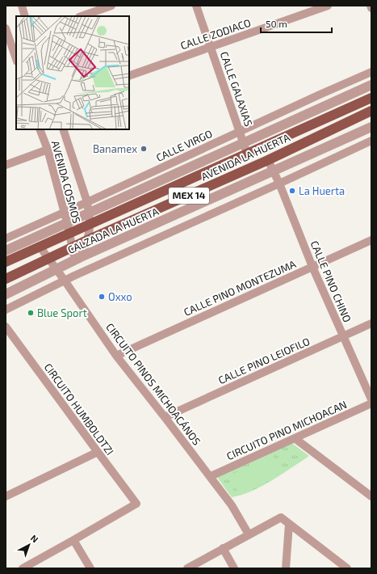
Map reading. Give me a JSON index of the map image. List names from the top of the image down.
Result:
{
  "streets": {
    "main road": ["AVENIDA LA HUERTA", "MEX 14"],
    "street": [
      "CALLE ZODIACO",
      "CALLE GALAXIAS",
      "CALLE VIRGO",
      "AVENIDA COSMOS",
      "CALZADA LA HUERTA",
      "CALLE PINO CHINO",
      "CALLE PINO MONTEZUMA",
      "CALLE PINO LEIOFILO",
      "CIRCUITO PINOS MICHOACÁNOS",
      "CIRCUITO HUMBOLDTZI",
      "CIRCUITO PINO MICHOACAN"
    ]
  },
  "crossings": [
    ["CALLE ZODIACO", "CALLE GALAXIAS"],
    ["CALLE GALAXIAS", "CALLE VIRGO"],
    ["CALLE GALAXIAS", "AVENIDA LA HUERTA"],
    ["CALLE VIRGO", "AVENIDA COSMOS"],
    ["AVENIDA LA HUERTA", "AVENIDA COSMOS"],
    ["AVENIDA LA HUERTA", "CALLE PINO CHINO"],
    ["AVENIDA LA HUERTA", "CIRCUITO PINOS MICHOACÁNOS"],
    ["AVENIDA COSMOS", "CALZADA LA HUERTA"],
    ["CALZADA LA HUERTA", "CALLE PINO CHINO"],
    ["CALZADA LA HUERTA", "CIRCUITO PINOS MICHOACÁNOS"],
    ["CALLE PINO CHINO", "CALLE PINO MONTEZUMA"],
    ["CALLE PINO CHINO", "CALLE PINO LEIOFILO"],
    ["CALLE PINO MONTEZUMA", "CIRCUITO PINOS MICHOACÁNOS"],
    ["CALLE PINO LEIOFILO", "CIRCUITO PINOS MICHOACÁNOS"],
    ["CIRCUITO PINOS MICHOACÁNOS", "CIRCUITO PINO MICHOACAN"]
  ],
  "places": [
    "Banamex",
    "La Huerta",
    "Oxxo",
    "Blue Sport"
  ],
  "scale_bar": "50 m",
  "north": "top right"
}
